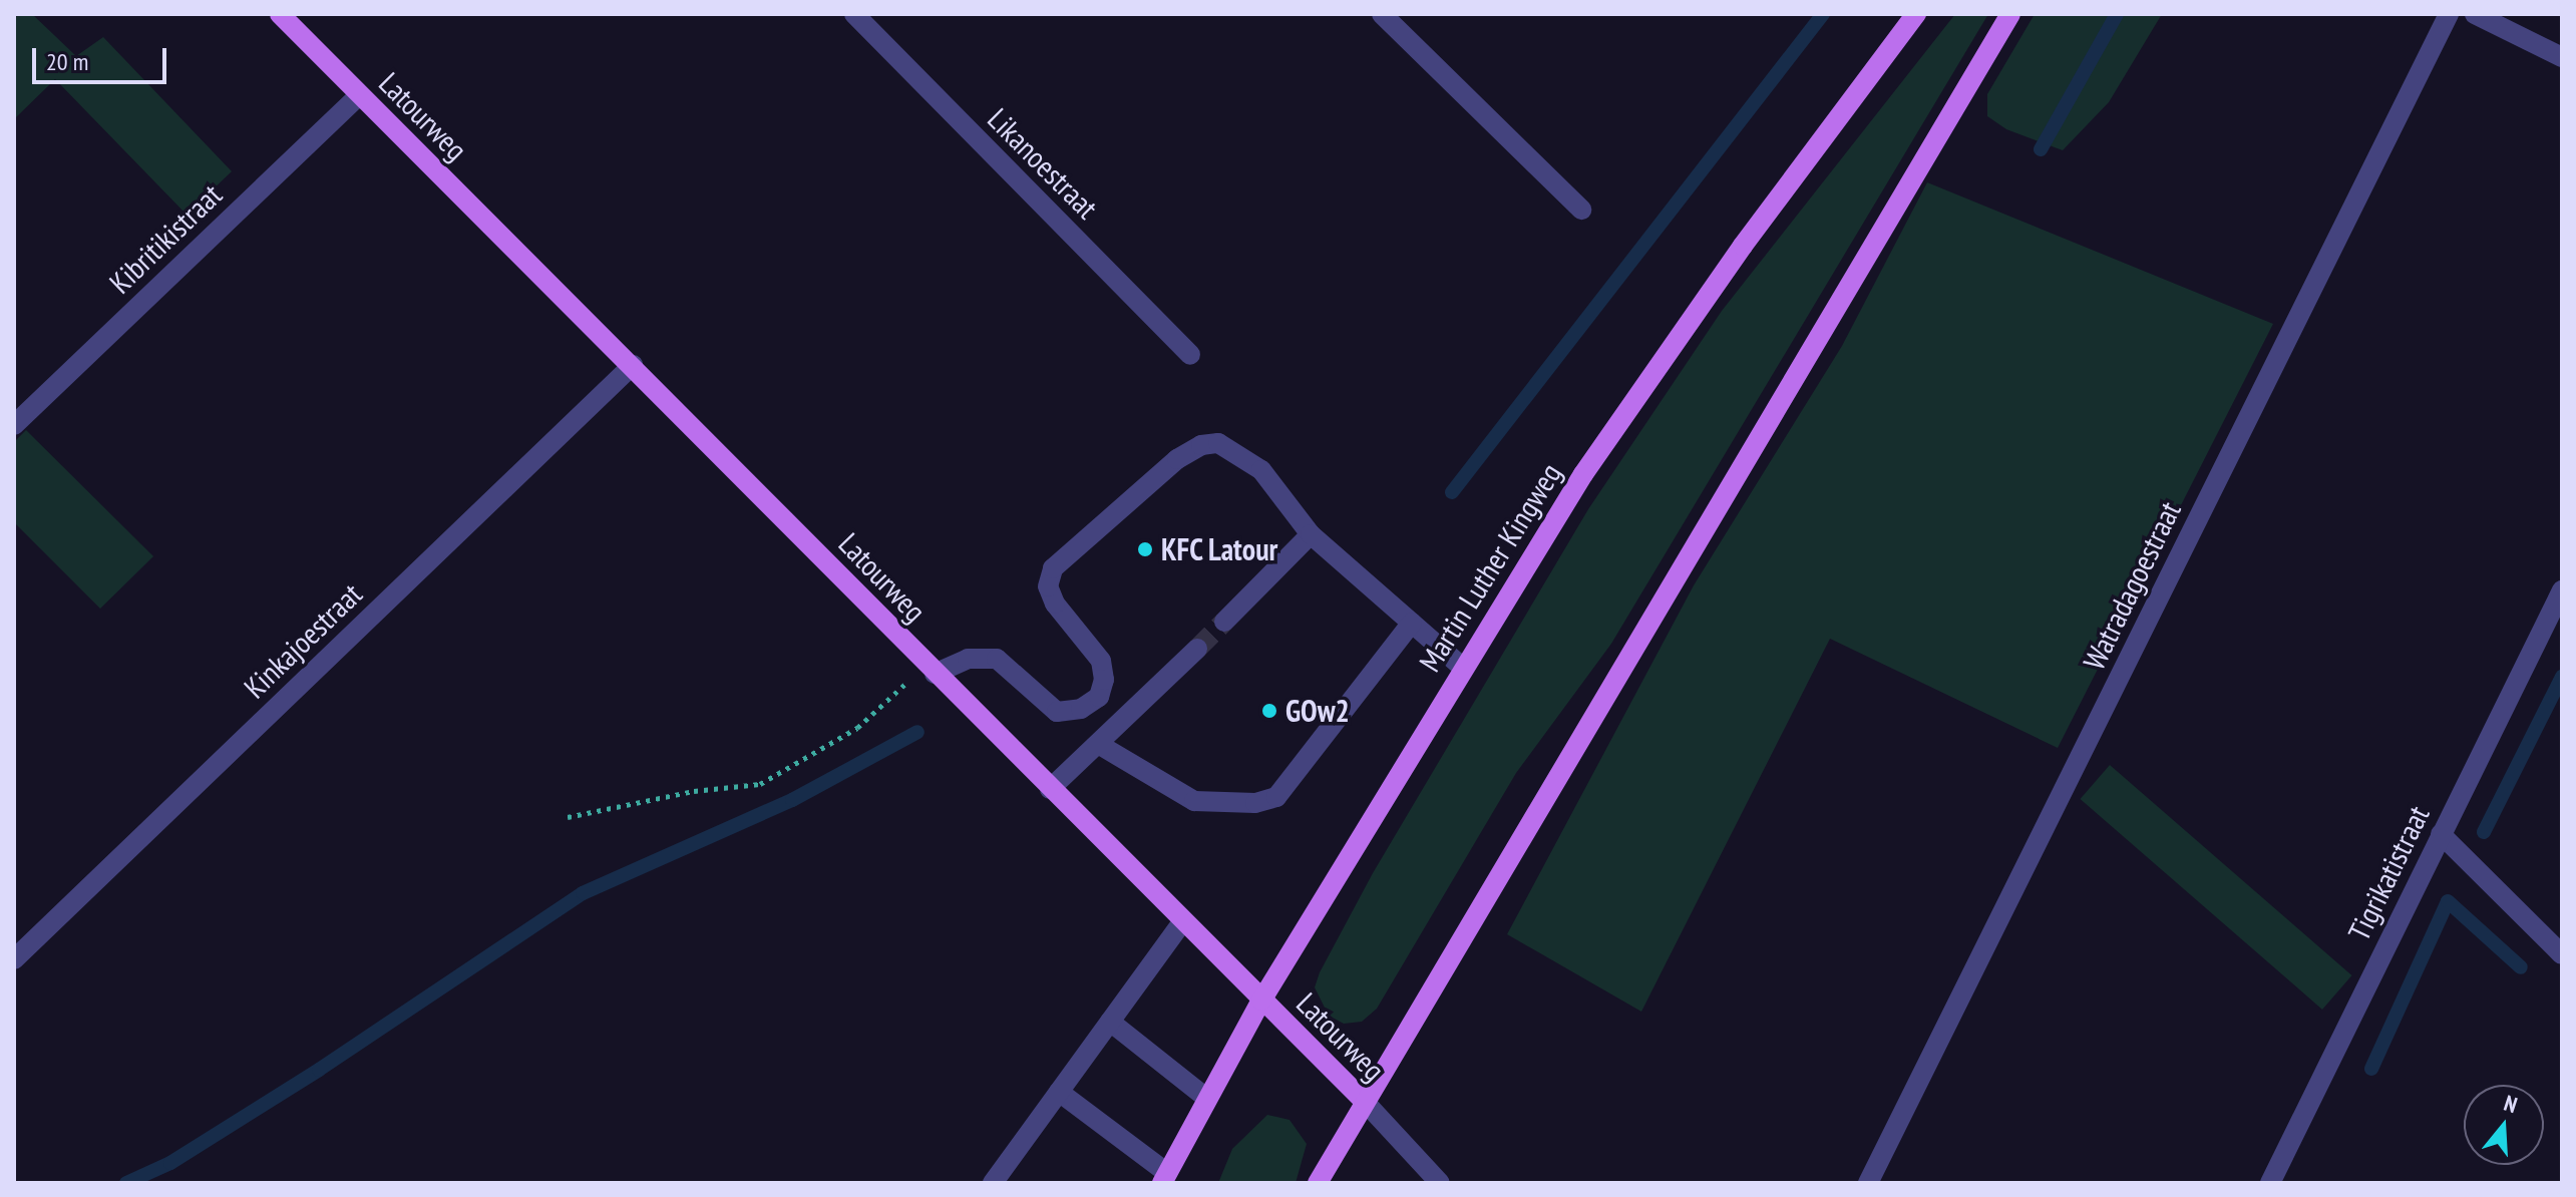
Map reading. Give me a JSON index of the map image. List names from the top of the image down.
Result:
{
  "streets": {
    "main road": ["Latourweg", "Martin Luther Kingweg"],
    "street": [
      "Likanoestraat",
      "Kibritikistraat",
      "Watradagoestraat",
      "Kinkajoestraat",
      "Tigrikatistraat"
    ]
  },
  "crossings": [
    ["Latourweg", "Kibritikistraat"],
    ["Latourweg", "Martin Luther Kingweg"],
    ["Latourweg", "Kinkajoestraat"]
  ],
  "places": ["KFC Latour", "GOw2"],
  "scale_bar": "20 m",
  "north": "top"
}
